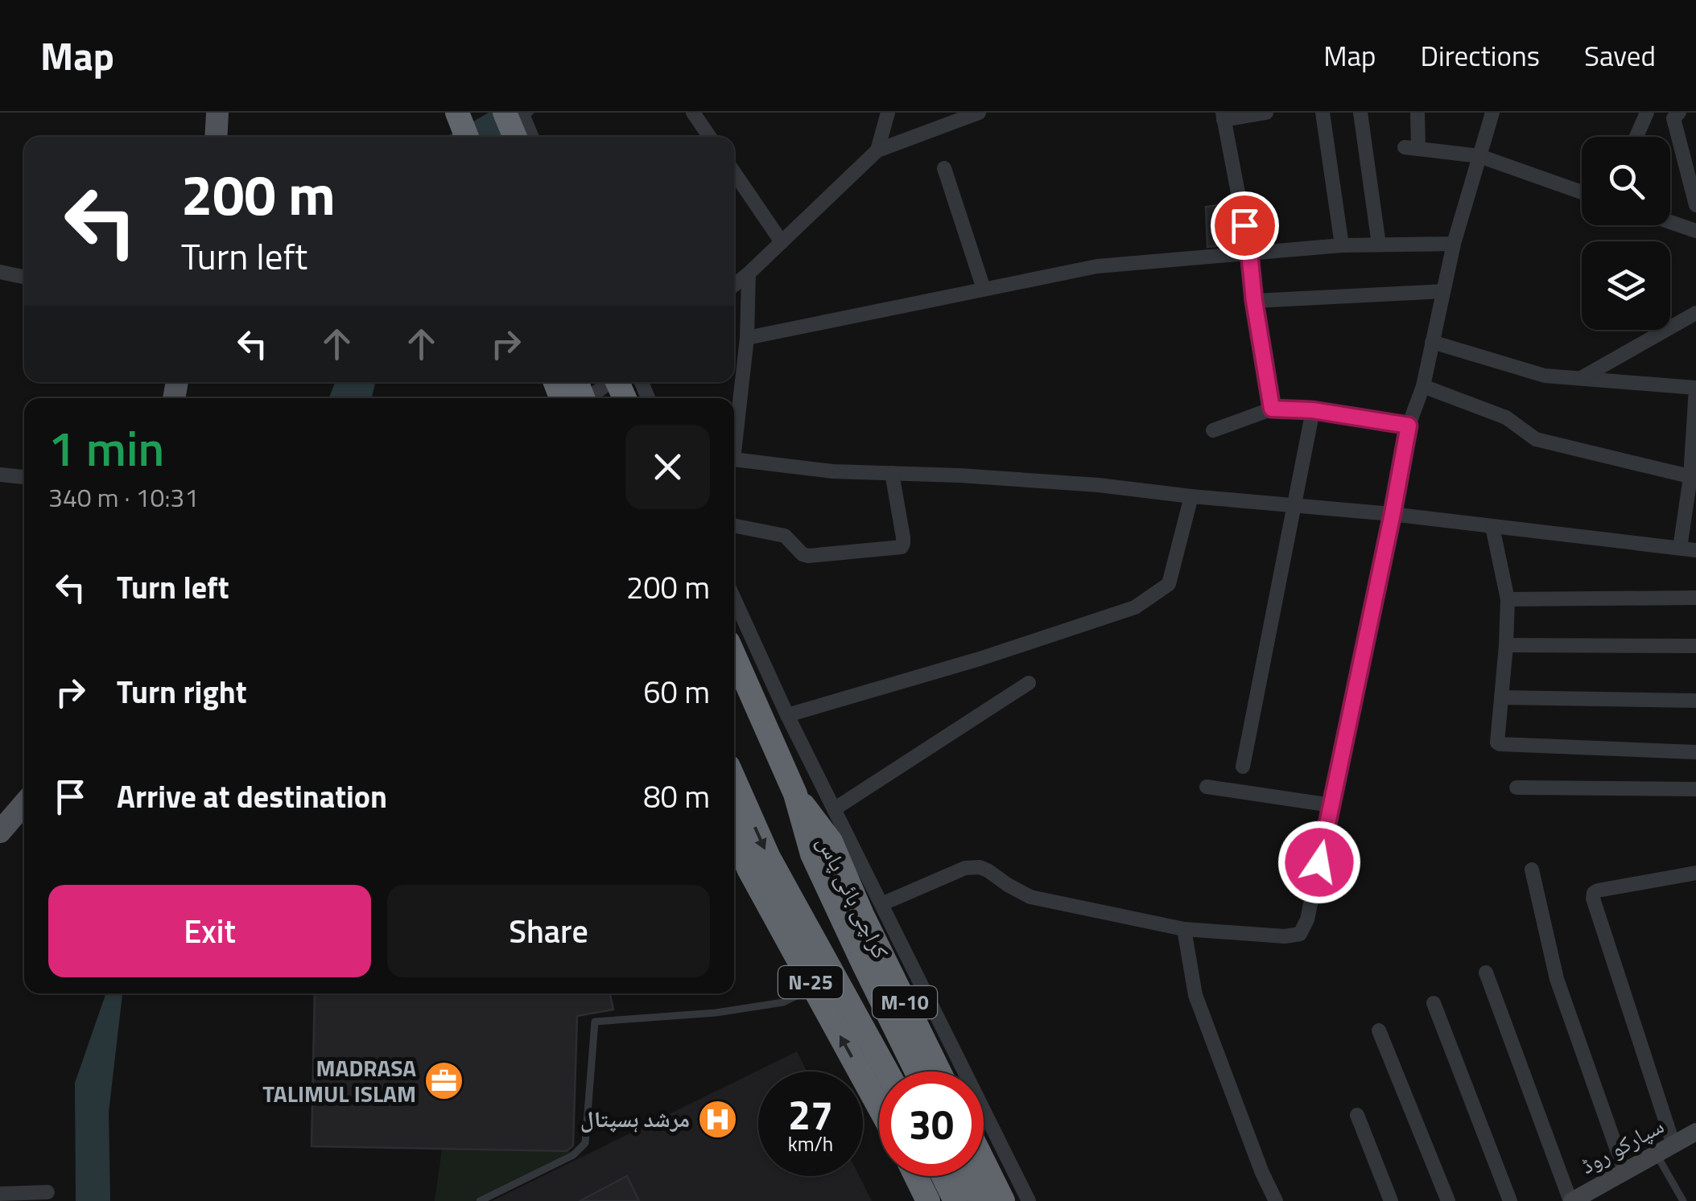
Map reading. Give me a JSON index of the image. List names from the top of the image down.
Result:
{
  "streets": {
    "highway": ["کراچی بائی پاس", "N-25", "M-10"],
    "street": ["سپارکو روڈ"]
  },
  "places": {
    "office": ["MADRASA TALIMUL ISLAM"],
    "hospital": ["مرشد ہسپتال"]
  },
  "page": {
    "header": "Map",
    "nav": ["Map", "Directions", "Saved"],
    "turn": ["200 m", "Turn left"],
    "heading": ["1 min", "340 m · 10:31"],
    "list": [
      {
        "name": "Turn left",
        "value": "200 m"
      },
      {
        "name": "Turn right",
        "value": "60 m"
      },
      {
        "name": "Arrive at destination",
        "value": "80 m"
      }
    ],
    "buttons": ["Exit", "Share"],
    "speed": "27 km/h",
    "limit": "30"
  }
}
